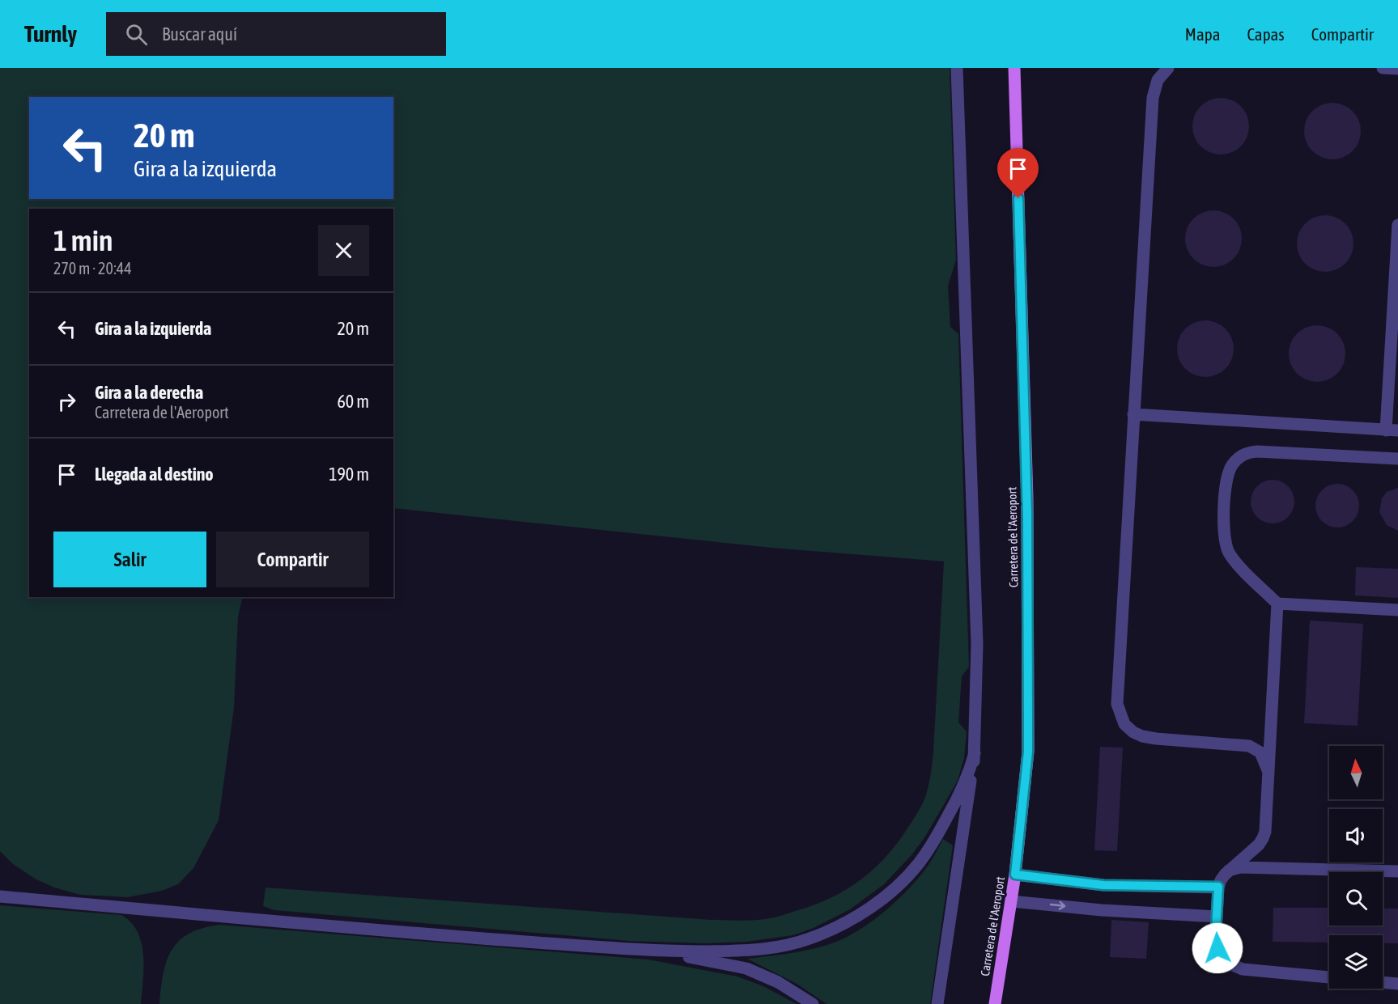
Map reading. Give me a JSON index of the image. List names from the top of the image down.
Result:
{
  "streets": {
    "main road": ["Carretera de l'Aeroport"]
  },
  "north": "top",
  "page": {
    "header": "Turnly",
    "search": "Buscar aquí",
    "nav": ["Mapa", "Capas", "Compartir"],
    "turn": ["20 m", "Gira a la izquierda"],
    "heading": ["1 min", "270 m · 20:44"],
    "list": [
      {
        "name": "Gira a la izquierda",
        "value": "20 m"
      },
      {
        "name": "Gira a la derecha",
        "note": "Carretera de l'Aeroport",
        "value": "60 m"
      },
      {
        "name": "Llegada al destino",
        "value": "190 m"
      }
    ],
    "buttons": ["Salir", "Compartir"]
  }
}
